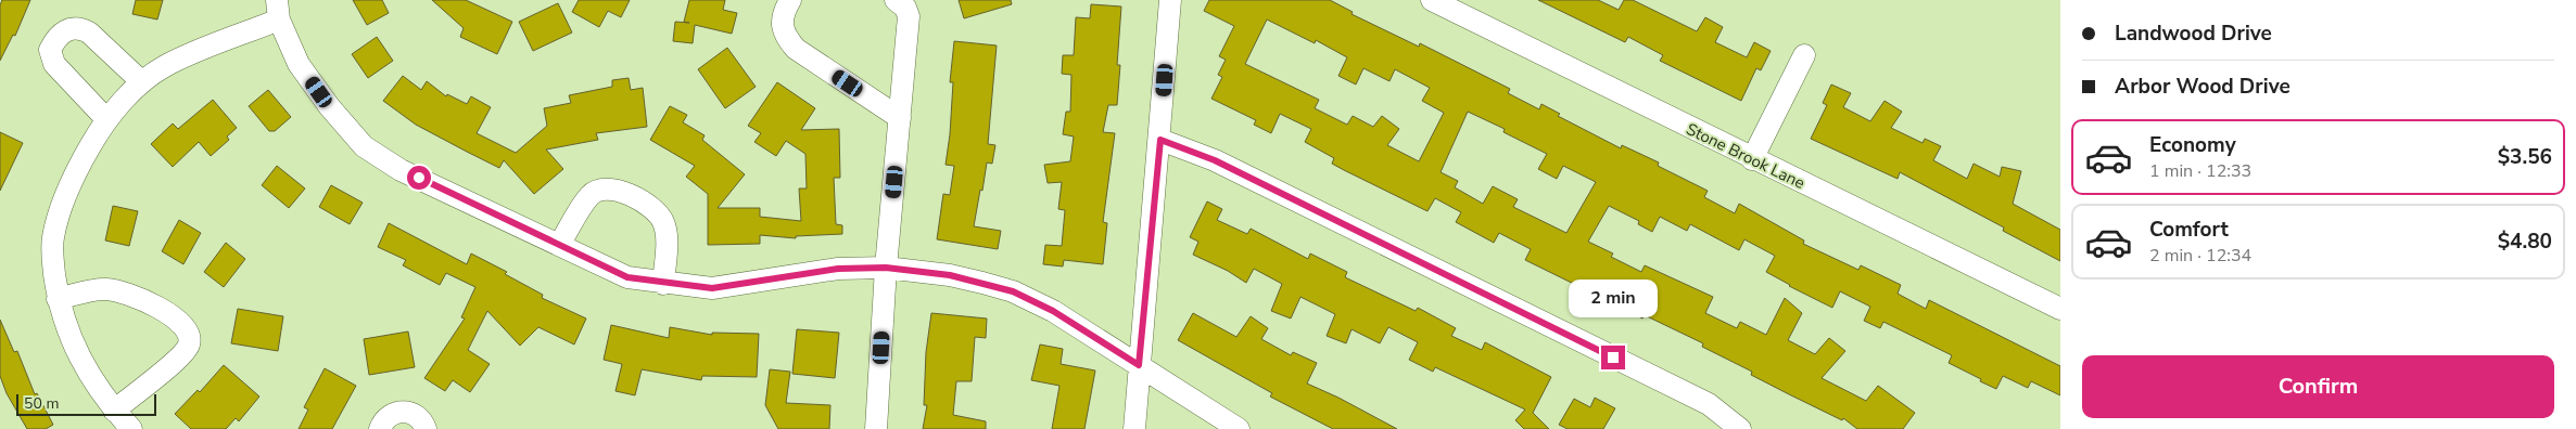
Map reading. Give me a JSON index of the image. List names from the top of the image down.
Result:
{
  "streets": {
    "street": ["Stone Brook Lane"]
  },
  "scale_bar": "50 m",
  "page": {
    "banner": ["Landwood Drive", "Arbor Wood Drive"],
    "list": [
      {
        "name": "Economy",
        "note": "1 min · 12:33",
        "value": "$3.56"
      },
      {
        "name": "Comfort",
        "note": "2 min · 12:34",
        "value": "$4.80"
      }
    ],
    "bubble": "2 min",
    "buttons": "Confirm",
    "scale": "50 m"
  }
}
